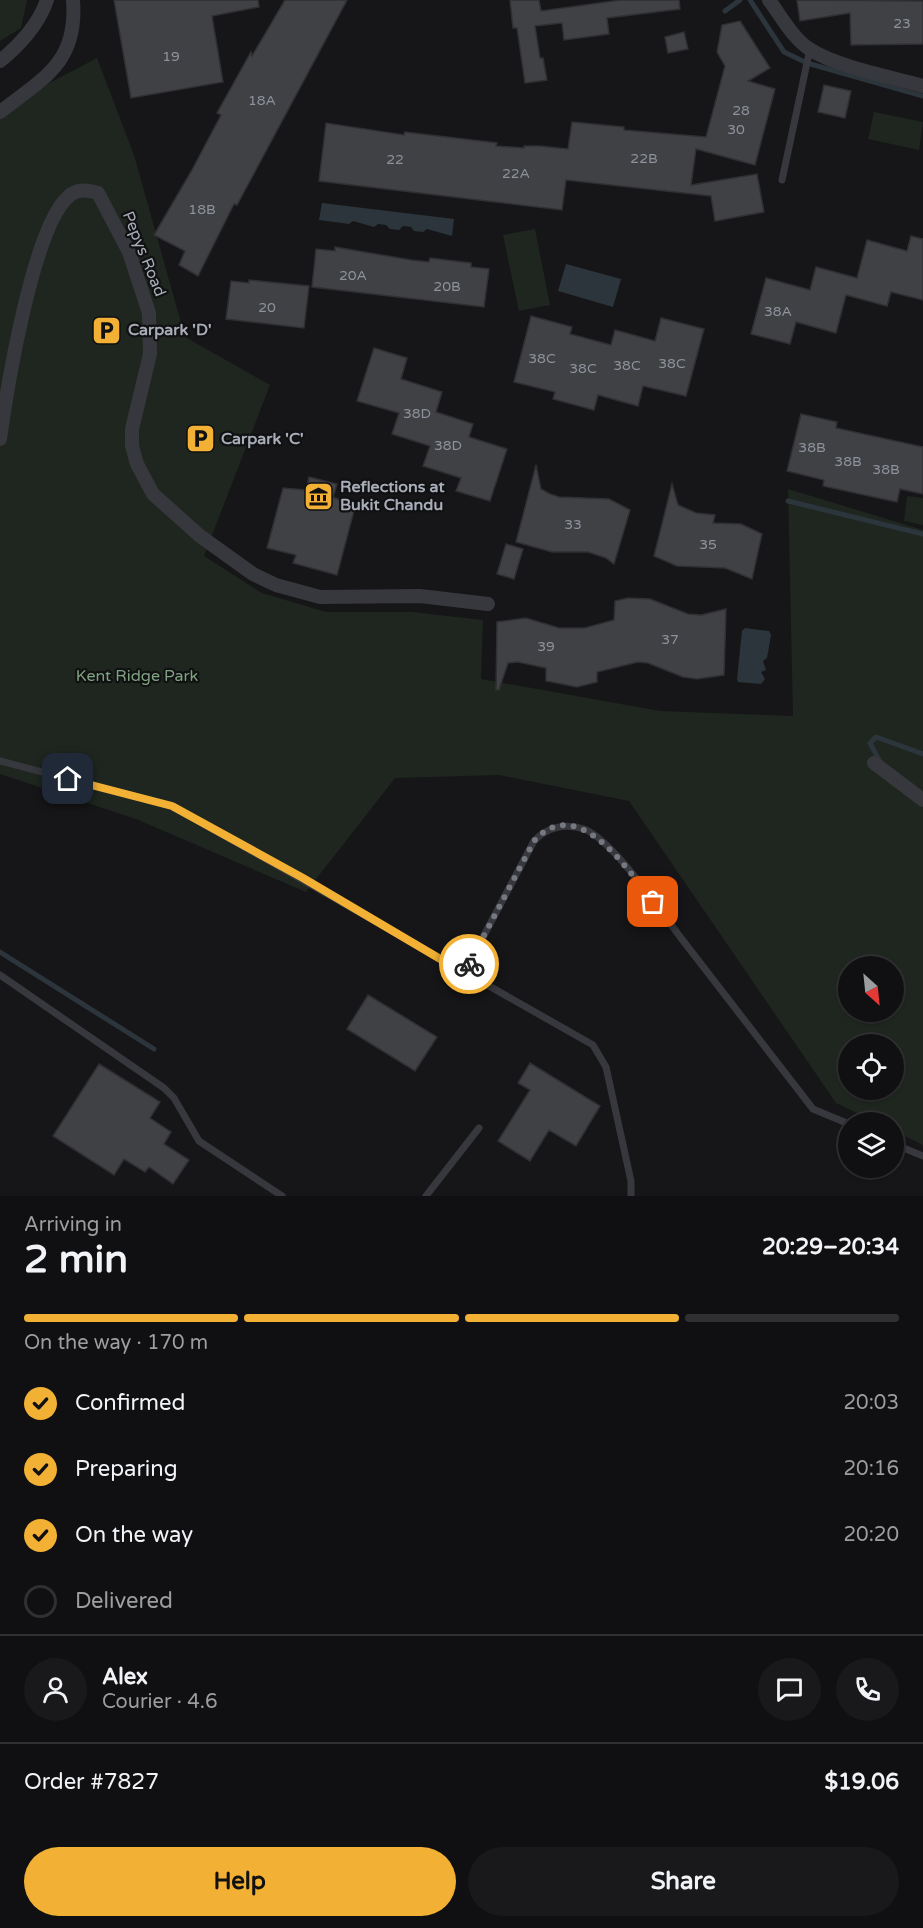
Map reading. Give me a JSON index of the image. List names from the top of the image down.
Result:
{
  "streets": {
    "street": ["Pepys Road"]
  },
  "parks": ["Kent Ridge Park"],
  "places": {
    "parking": ["Carpark 'D'", "Carpark 'C'"],
    "museum": ["Reflections at Bukit Chandu"]
  },
  "house_numbers": [
    "23",
    "19",
    "18A",
    "28",
    "30",
    "22B",
    "22",
    "22A",
    "18B",
    "20A",
    "20B",
    "20",
    "38A",
    "38C",
    "38C",
    "38C",
    "38C",
    "38D",
    "38D",
    "38B",
    "38B",
    "38B",
    "33",
    "35",
    "37",
    "39"
  ],
  "north": "bottom right",
  "page": {
    "heading": ["2 min", "Arriving in", "20:29–20:34"],
    "panel": [
      "Alex",
      "Courier · 4.6",
      "Order #7827",
      "$19.06"
    ],
    "bar": "On the way · 170 m",
    "list": [
      ["Confirmed", "20:03"],
      ["Preparing", "20:16"],
      ["On the way", "20:20"],
      "Delivered"
    ],
    "buttons": ["Help", "Share"]
  }
}
